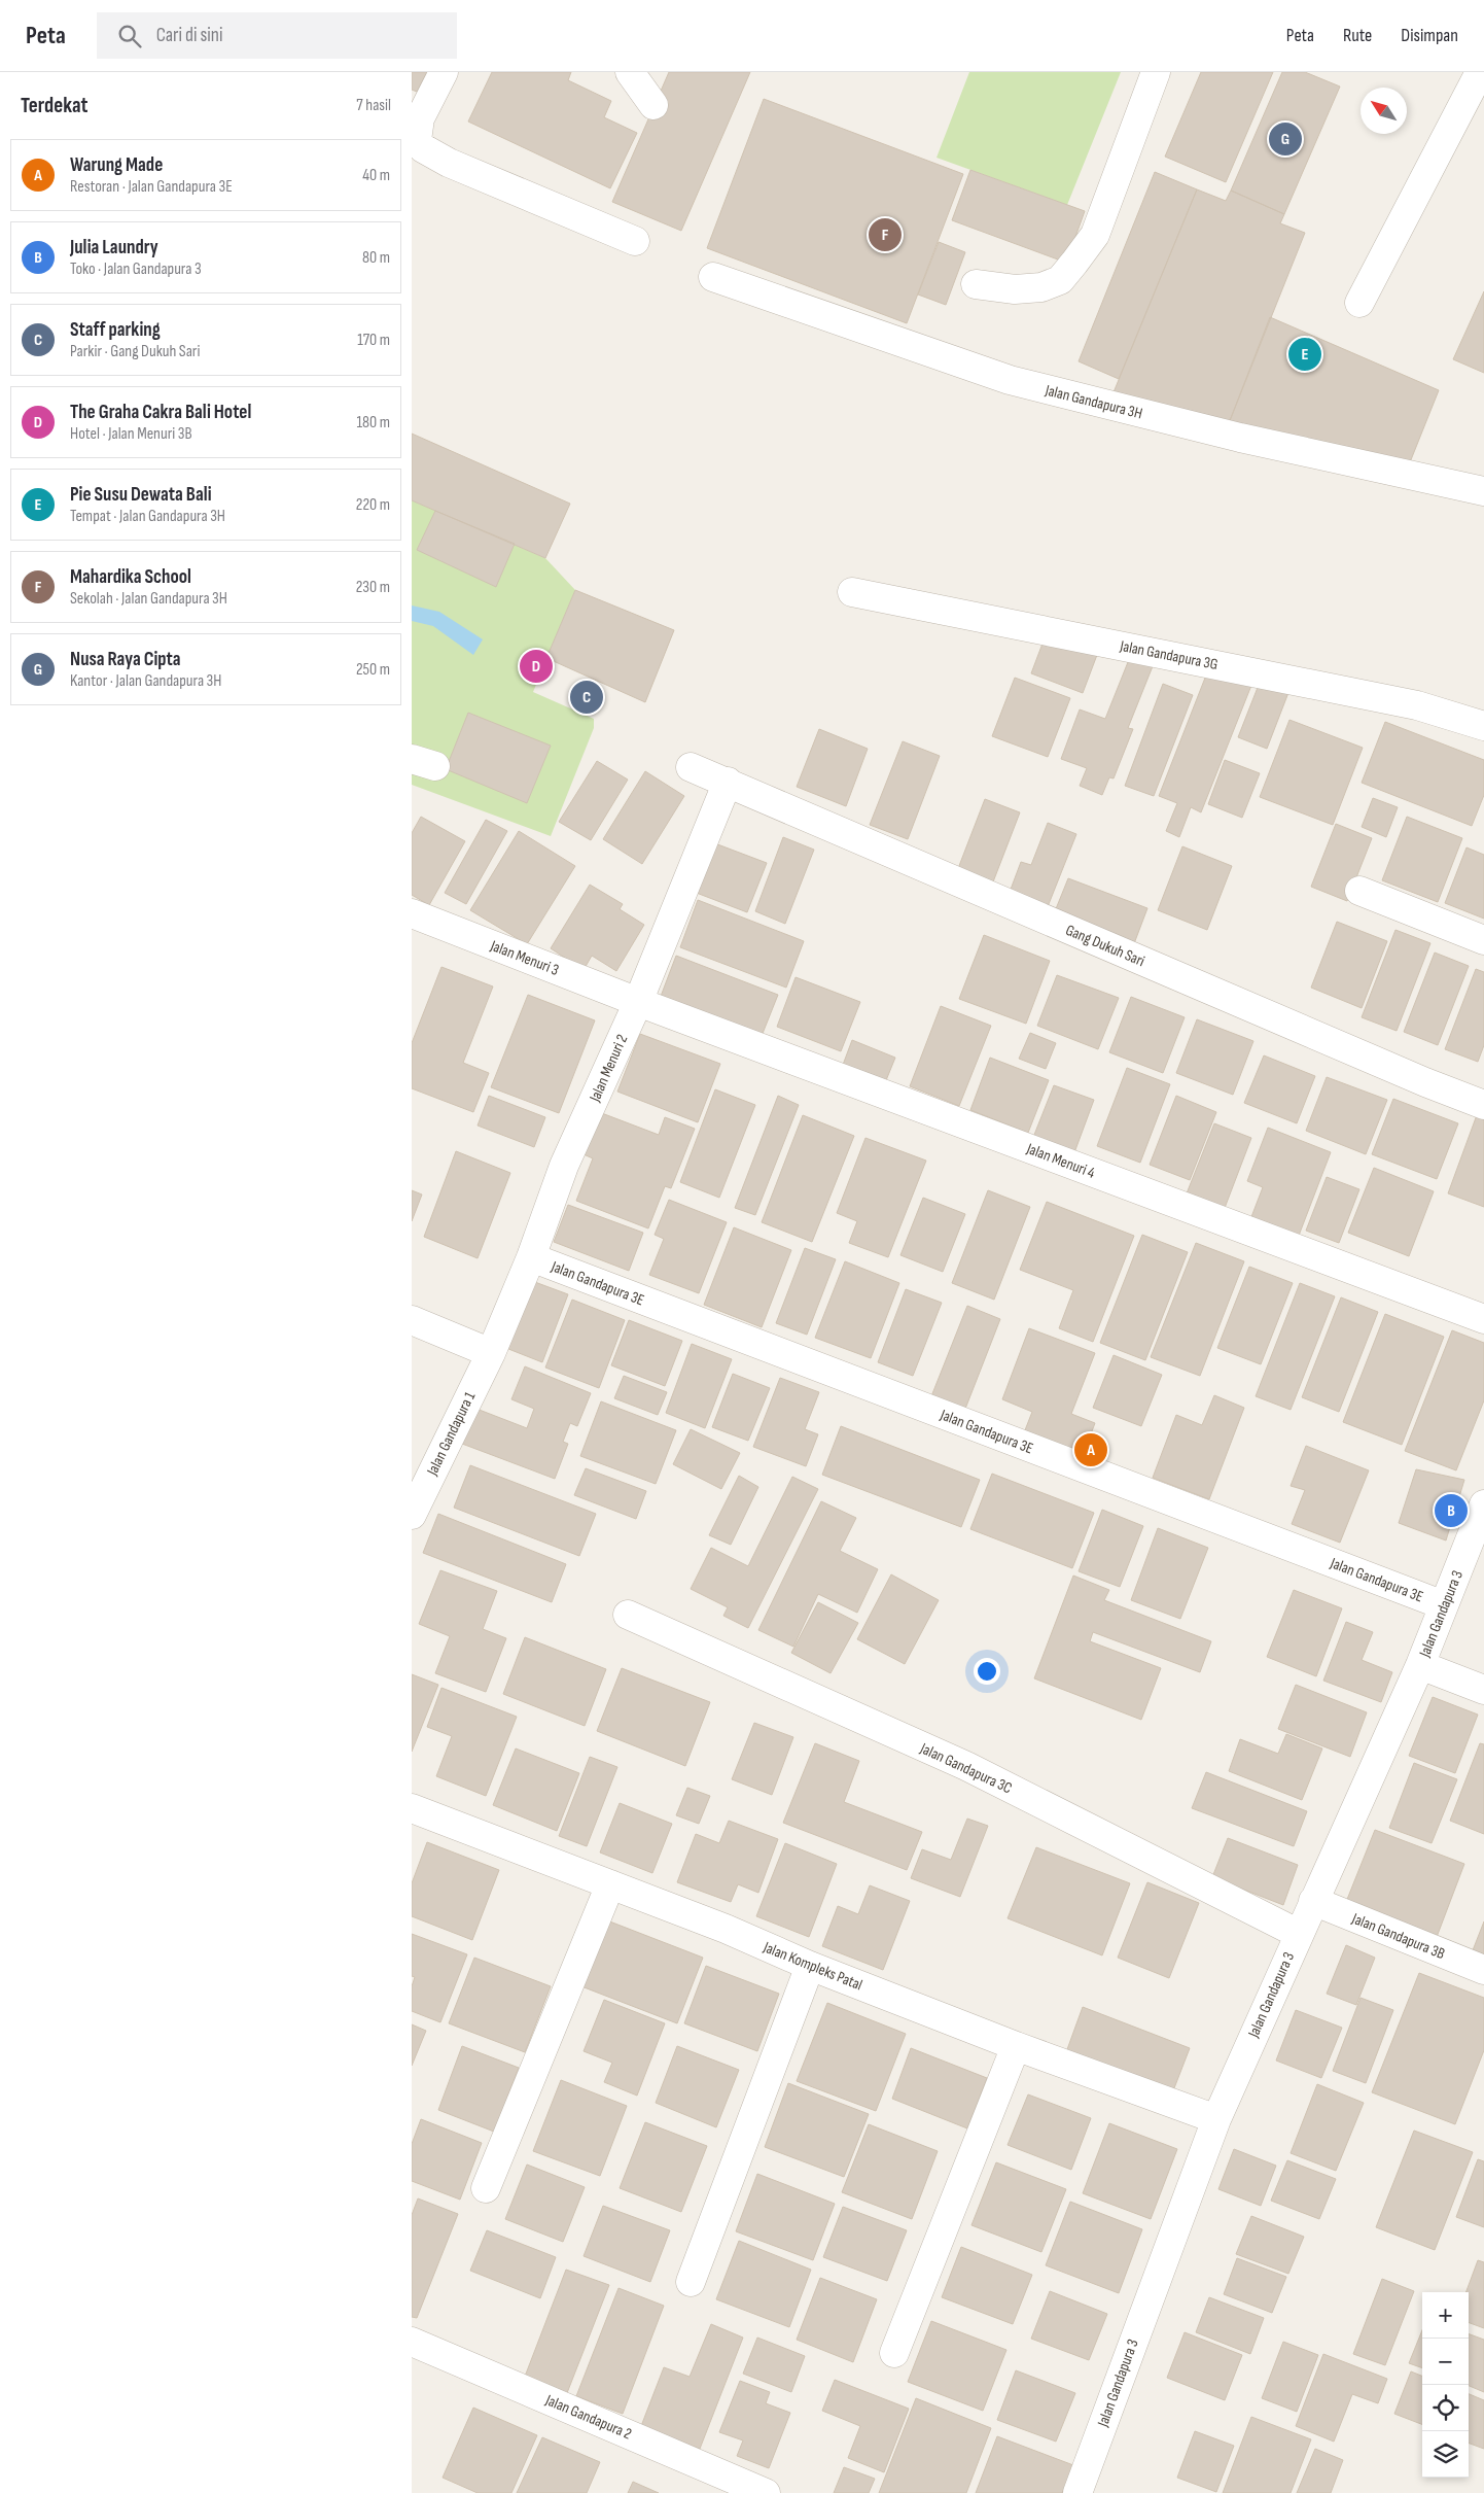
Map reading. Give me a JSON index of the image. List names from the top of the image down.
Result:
{
  "streets": {
    "street": [
      "Jalan Gandapura 3H",
      "Jalan Gandapura 3G",
      "Gang Dukuh Sari",
      "Jalan Menuri 3",
      "Jalan Menuri 2",
      "Jalan Menuri 4",
      "Jalan Gandapura 3E",
      "Jalan Gandapura 1",
      "Jalan Gandapura 3",
      "Jalan Gandapura 3C",
      "Jalan Gandapura 3B",
      "Jalan Kompleks Patal",
      "Jalan Gandapura 2"
    ]
  },
  "crossings": [
    ["Gang Dukuh Sari", "Jalan Menuri 2"],
    ["Jalan Menuri 3", "Jalan Menuri 2"],
    ["Jalan Menuri 3", "Jalan Menuri 4"],
    ["Jalan Menuri 2", "Jalan Menuri 4"],
    ["Jalan Menuri 2", "Jalan Gandapura 3E"],
    ["Jalan Menuri 2", "Jalan Gandapura 1"],
    ["Jalan Gandapura 3E", "Jalan Gandapura 3"],
    ["Jalan Gandapura 3", "Jalan Gandapura 3C"],
    ["Jalan Gandapura 3", "Jalan Gandapura 3B"],
    ["Jalan Gandapura 3", "Jalan Kompleks Patal"]
  ],
  "north": "top left",
  "page": {
    "header": "Peta",
    "search": "Cari di sini",
    "nav": ["Peta", "Rute", "Disimpan"],
    "heading": ["Terdekat", "7 hasil"],
    "pins": [
      "G",
      "F",
      "E",
      "D",
      "C",
      "A",
      "B"
    ],
    "list": [
      {
        "mark": "A",
        "name": "Warung Made",
        "note": "Restoran · Jalan Gandapura 3E",
        "value": "40 m"
      },
      {
        "mark": "B",
        "name": "Julia Laundry",
        "note": "Toko · Jalan Gandapura 3",
        "value": "80 m"
      },
      {
        "mark": "C",
        "name": "Staff parking",
        "note": "Parkir · Gang Dukuh Sari",
        "value": "170 m"
      },
      {
        "mark": "D",
        "name": "The Graha Cakra Bali Hotel",
        "note": "Hotel · Jalan Menuri 3B",
        "value": "180 m"
      },
      {
        "mark": "E",
        "name": "Pie Susu Dewata Bali",
        "note": "Tempat · Jalan Gandapura 3H",
        "value": "220 m"
      },
      {
        "mark": "F",
        "name": "Mahardika School",
        "note": "Sekolah · Jalan Gandapura 3H",
        "value": "230 m"
      },
      {
        "mark": "G",
        "name": "Nusa Raya Cipta",
        "note": "Kantor · Jalan Gandapura 3H",
        "value": "250 m"
      }
    ],
    "map_buttons": ["+", "−"]
  }
}
